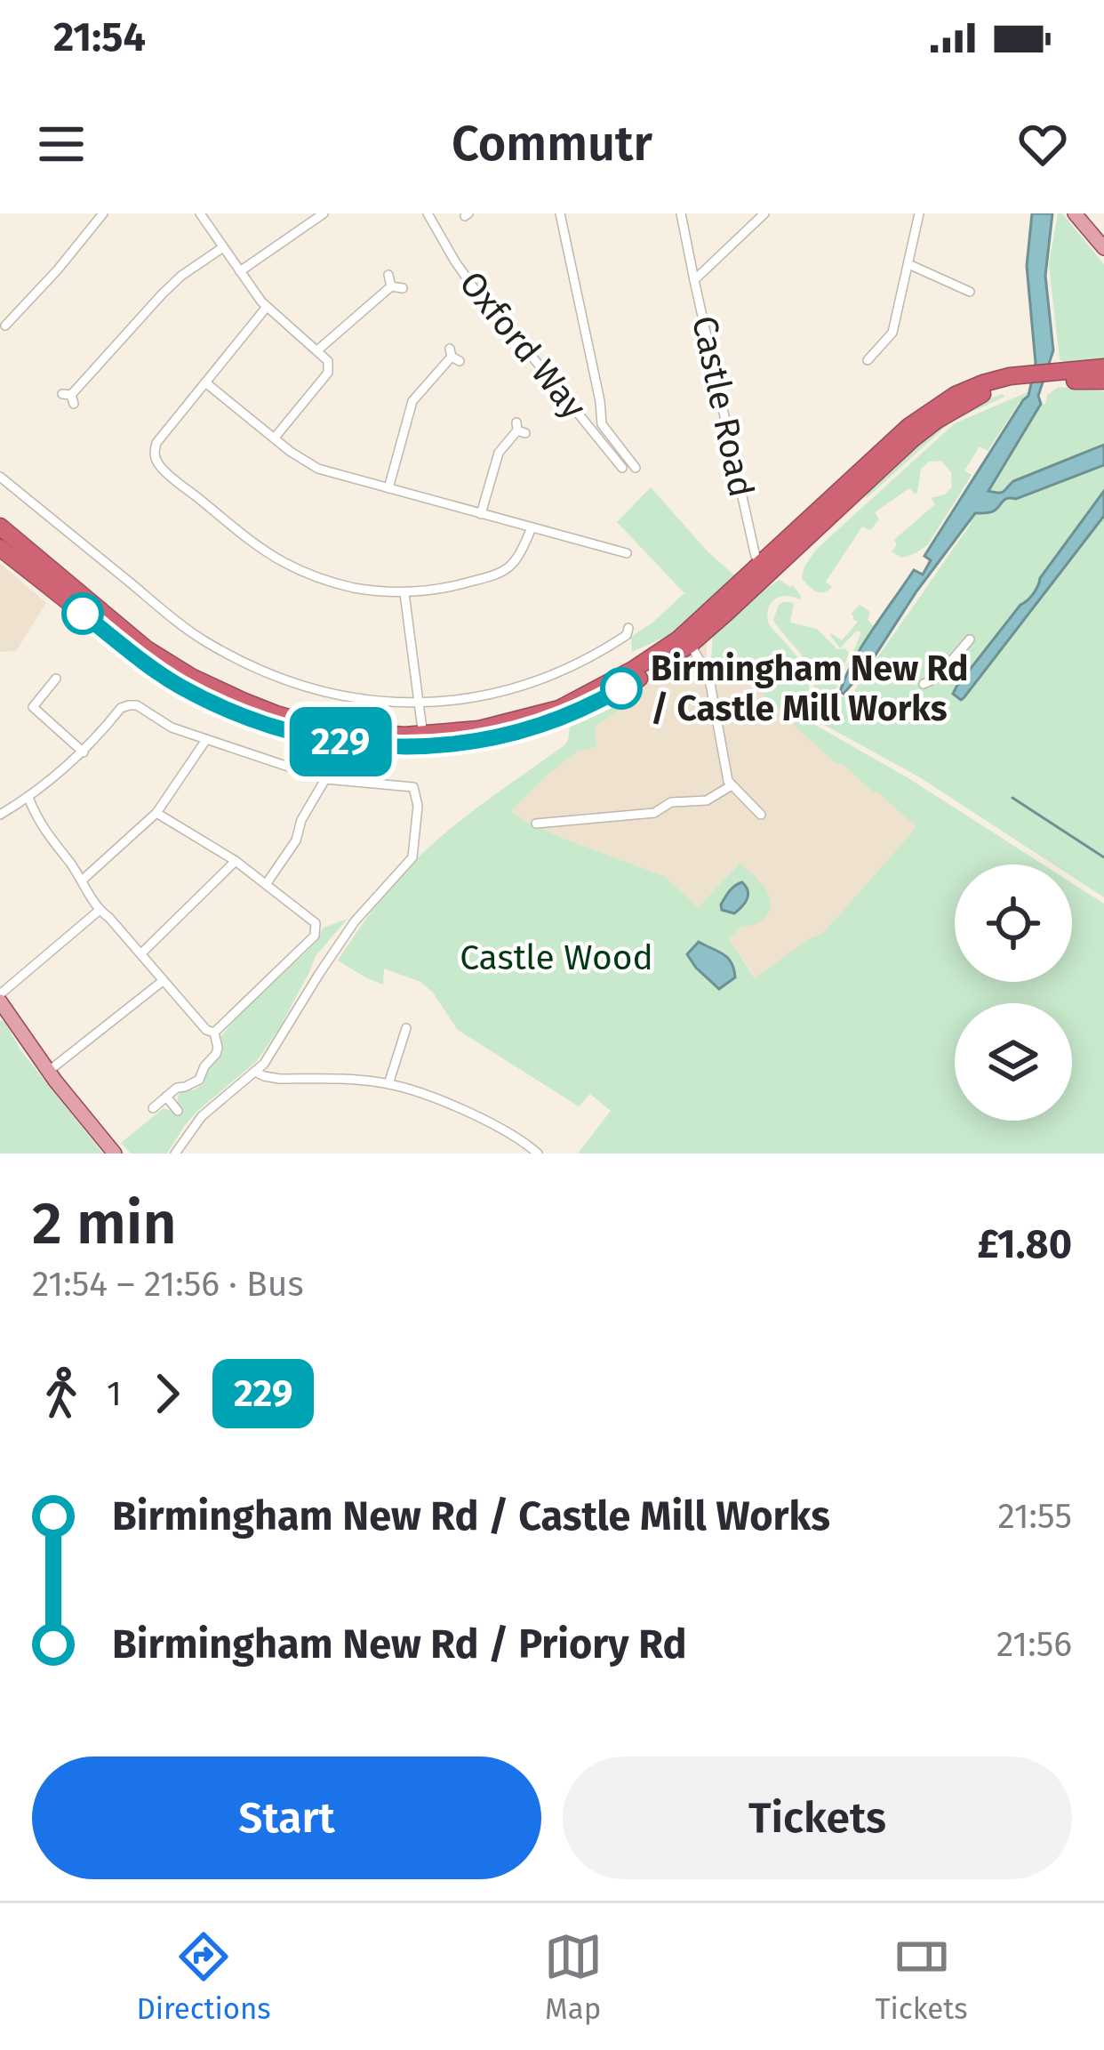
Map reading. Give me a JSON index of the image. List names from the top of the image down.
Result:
{
  "streets": {
    "street": ["Oxford Way", "Castle Road"]
  },
  "parks": ["Castle Wood"],
  "places": ["Birmingham New Rd / Castle Mill Works"],
  "lines": ["bus line 229"],
  "page": {
    "status": "21:54",
    "header": "Commutr",
    "on_map": "229",
    "heading": ["2 min", "21:54 – 21:56 · Bus", "£1.80"],
    "legs": ["1", "229"],
    "list": [
      {
        "name": "Birmingham New Rd / Castle Mill Works",
        "value": "21:55"
      },
      {
        "name": "Birmingham New Rd / Priory Rd",
        "value": "21:56"
      }
    ],
    "buttons": ["Start", "Tickets"],
    "tabs": ["Directions", "Map", "Tickets"]
  }
}
